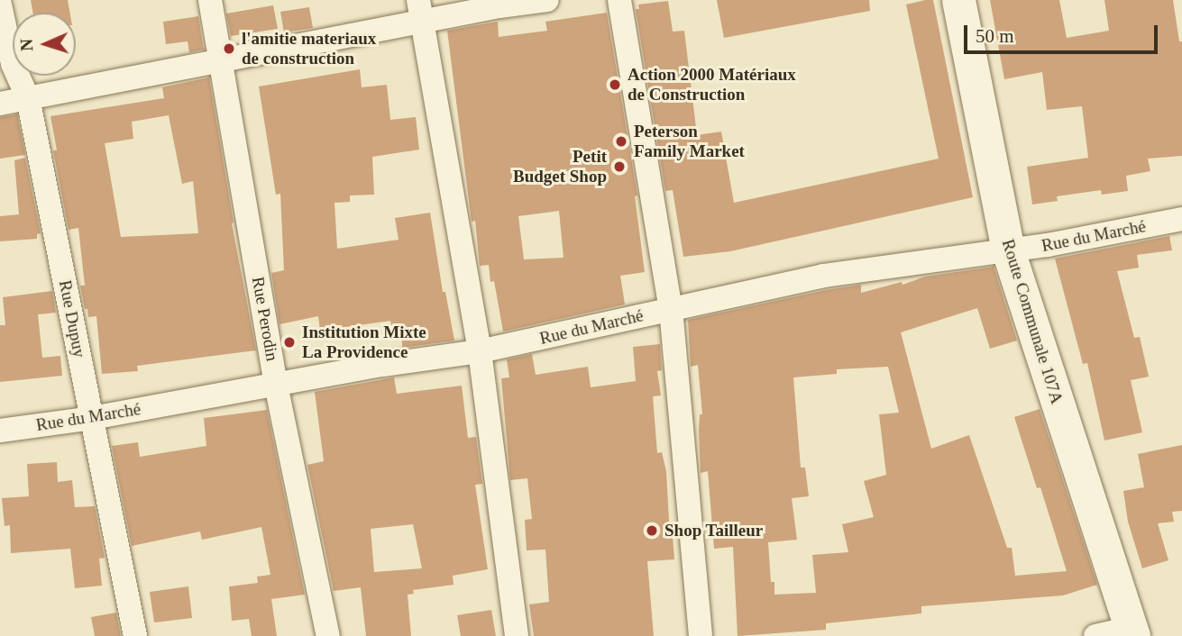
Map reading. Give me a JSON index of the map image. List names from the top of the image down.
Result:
{
  "streets": {
    "main road": ["Route Communale 107A"],
    "street": ["Rue du Marché", "Rue Dupuy", "Rue Perodin"]
  },
  "crossings": [
    ["Rue du Marché", "Rue Dupuy"],
    ["Rue du Marché", "Rue Perodin"],
    ["Rue du Marché", "Route Communale 107A"]
  ],
  "places": [
    "l'amitie materiaux de construction",
    "Action 2000 Matériaux de Construction",
    "Peterson Family Market",
    "Petit Budget Shop",
    "Institution Mixte La Providence",
    "Shop Tailleur"
  ],
  "scale_bar": "50 m",
  "north": "left"
}
